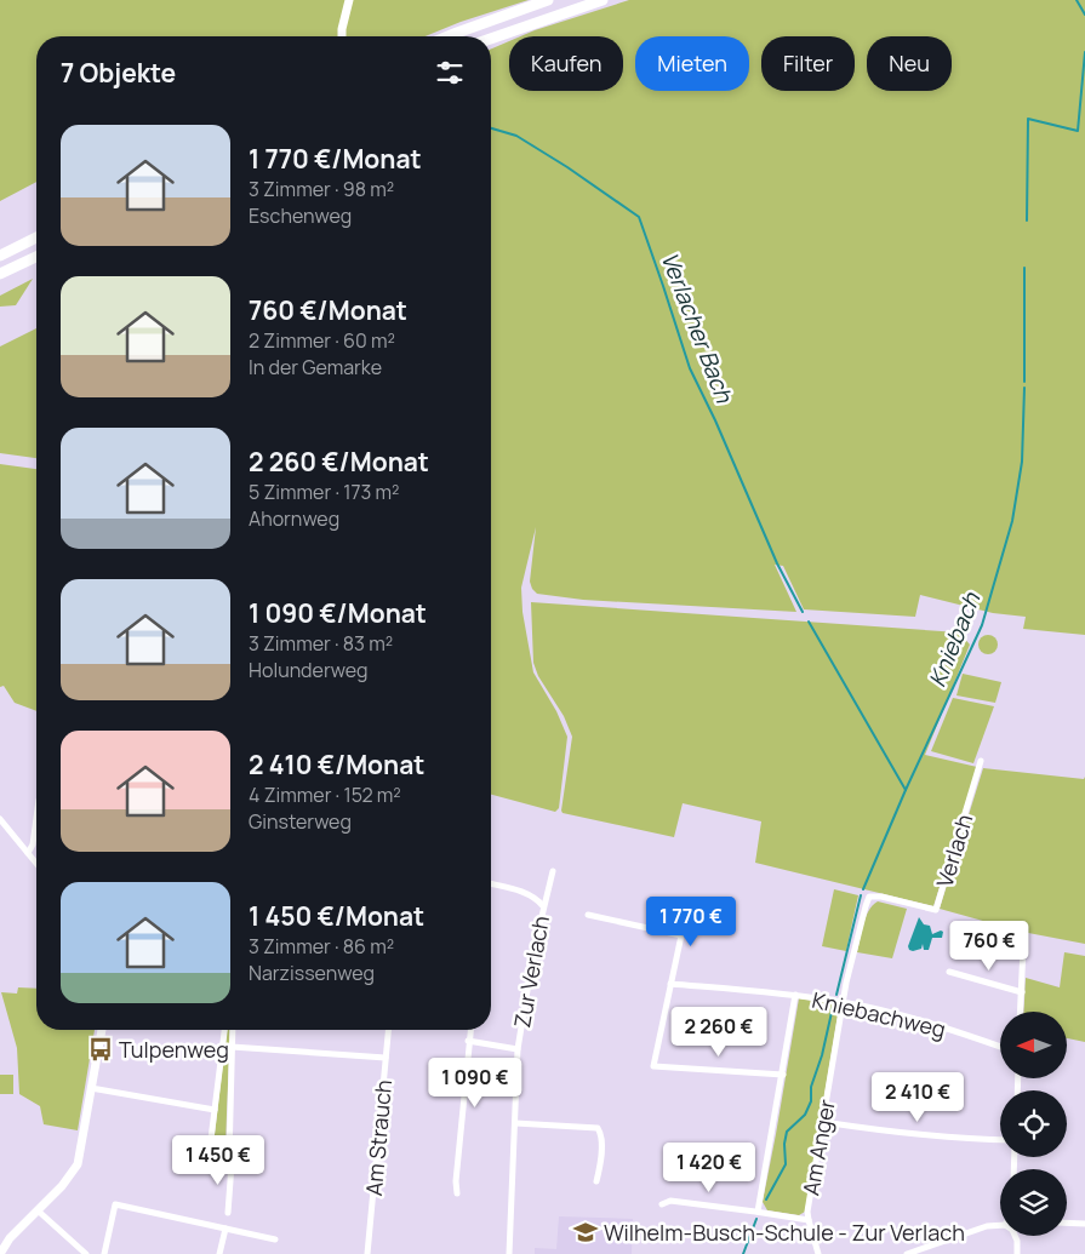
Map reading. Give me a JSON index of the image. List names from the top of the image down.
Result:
{
  "streets": {
    "street": [
      "Verlach",
      "Zur Verlach",
      "Kniebachweg",
      "Am Strauch",
      "Am Anger"
    ]
  },
  "crossings": [
    ["Verlach", "Am Anger"],
    ["Kniebachweg", "Am Anger"]
  ],
  "water": ["Verlacher Bach", "Kniebach"],
  "places": {
    "bus stop": ["Tulpenweg"],
    "school or university": ["Wilhelm-Busch-Schule - Zur Verlach"]
  },
  "north": "left",
  "page": {
    "chip": [
      "Kaufen",
      "Mieten",
      "Filter",
      "Neu"
    ],
    "heading": "7 Objekte",
    "list": [
      {
        "name": "1 770 €/Monat",
        "note": "3 Zimmer · 98 m² · Eschenweg"
      },
      {
        "name": "760 €/Monat",
        "note": "2 Zimmer · 60 m² · In der Gemarke"
      },
      {
        "name": "2 260 €/Monat",
        "note": "5 Zimmer · 173 m² · Ahornweg"
      },
      {
        "name": "1 090 €/Monat",
        "note": "3 Zimmer · 83 m² · Holunderweg"
      },
      {
        "name": "2 410 €/Monat",
        "note": "4 Zimmer · 152 m² · Ginsterweg"
      },
      {
        "name": "1 450 €/Monat",
        "note": "3 Zimmer · 86 m² · Narzissenweg"
      }
    ],
    "price": [
      "1 770 €",
      "760 €",
      "2 260 €",
      "1 090 €",
      "2 410 €",
      "1 450 €",
      "1 420 €"
    ]
  }
}
